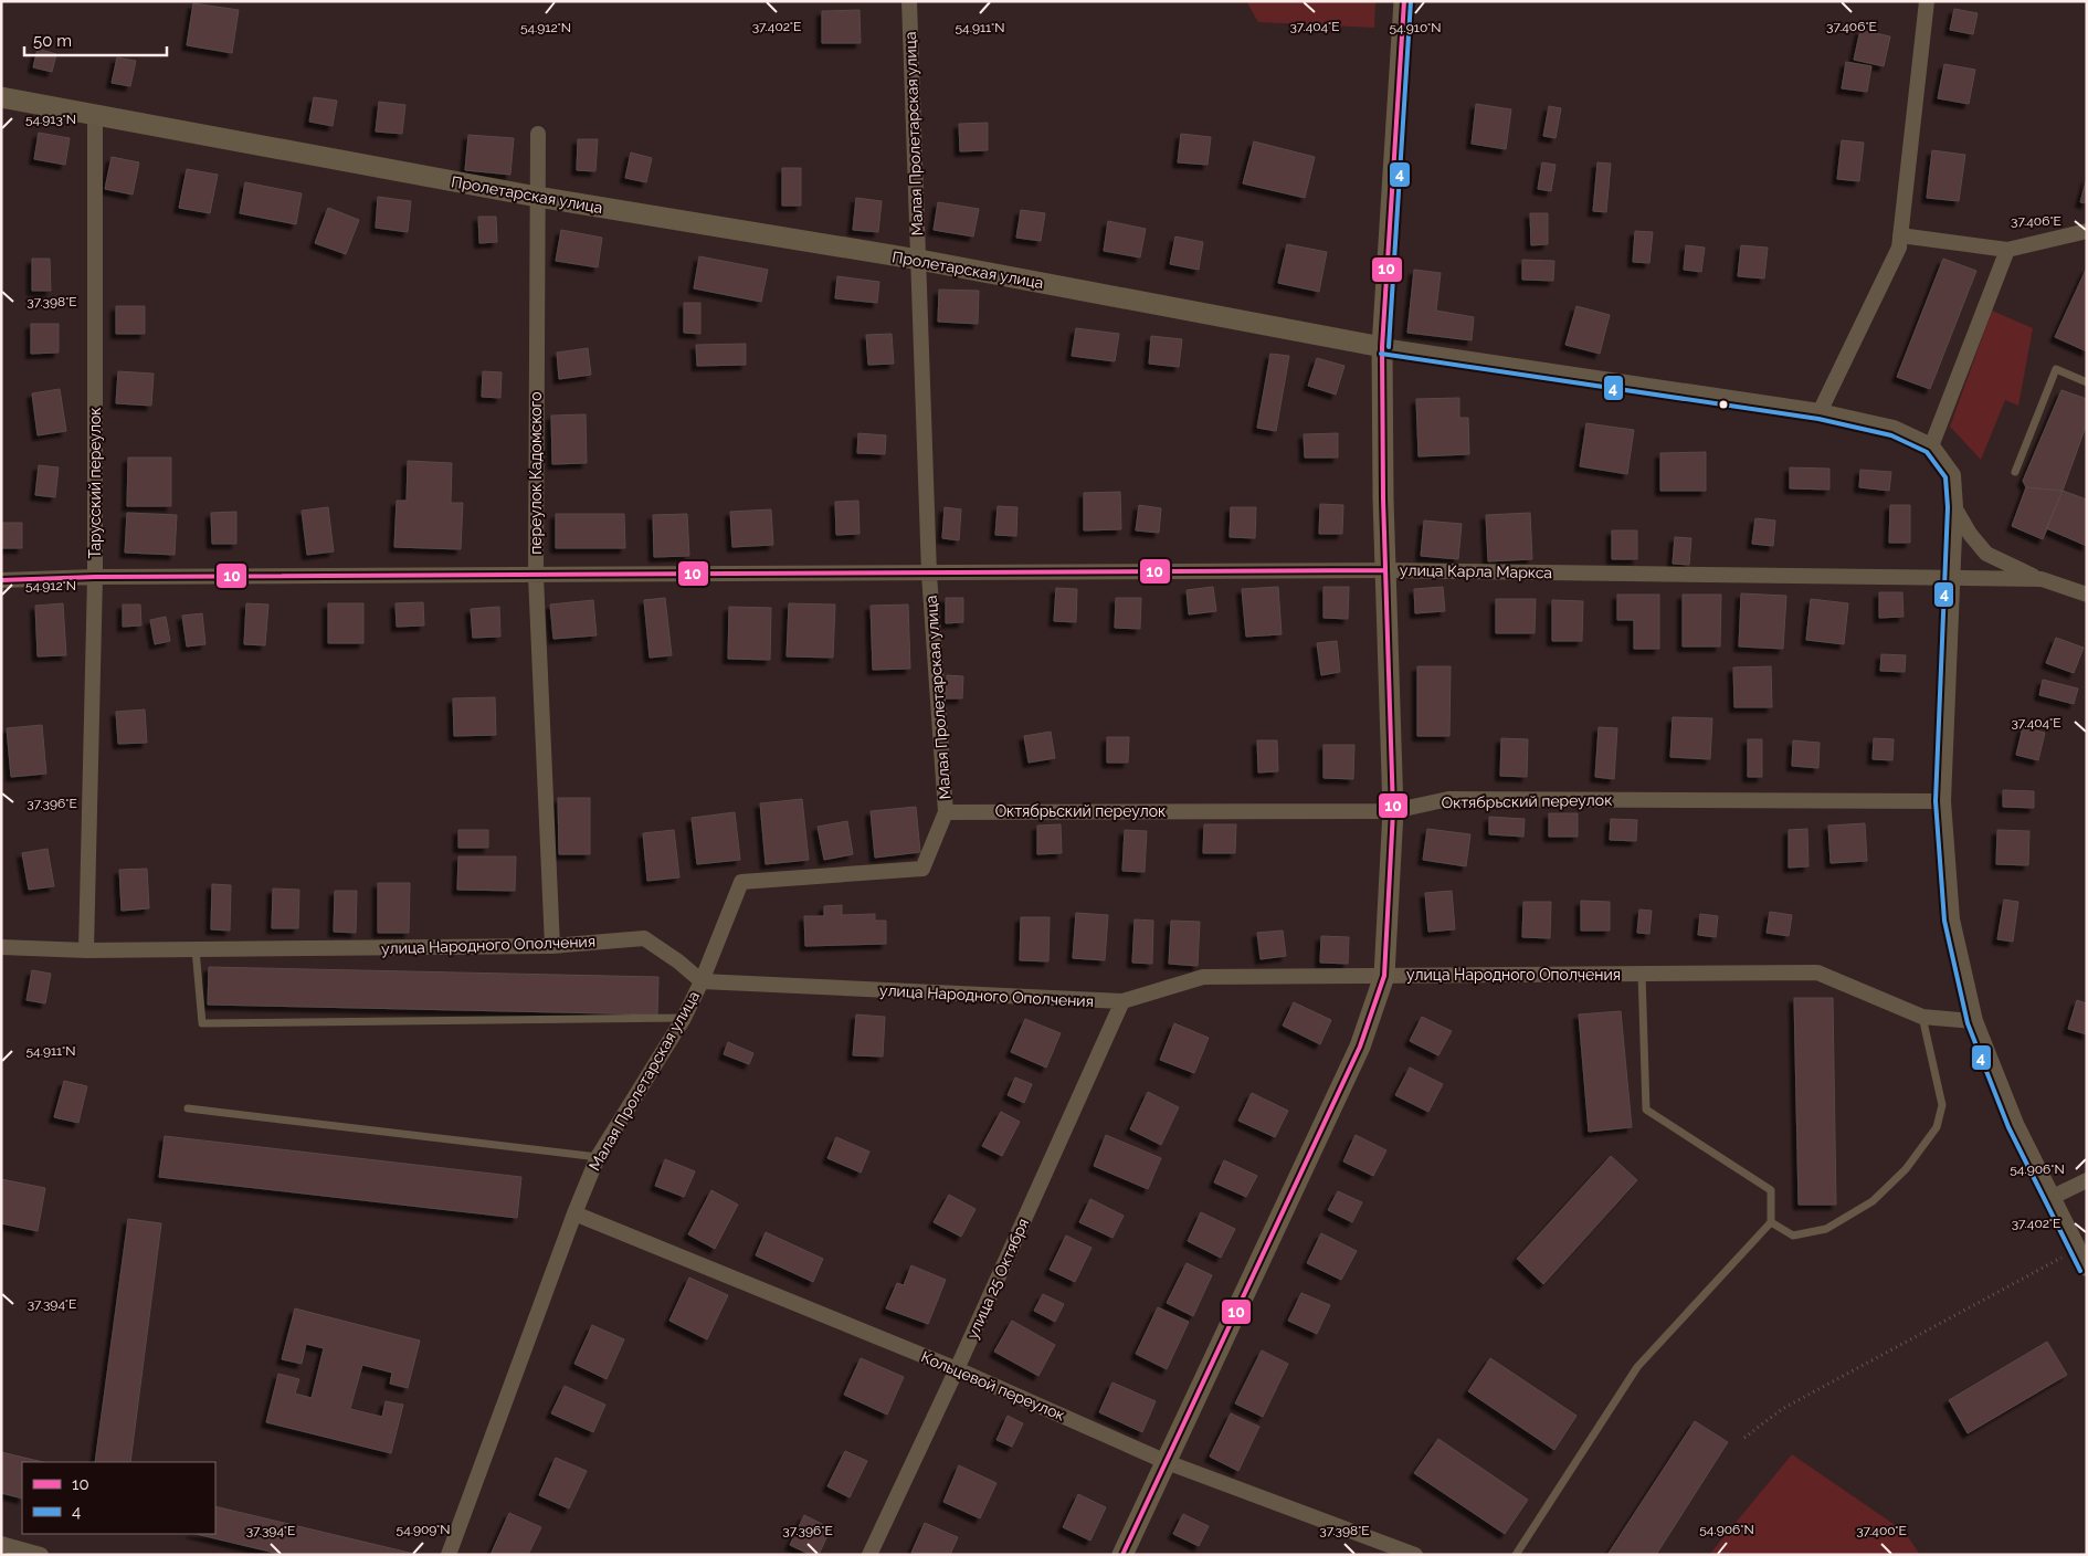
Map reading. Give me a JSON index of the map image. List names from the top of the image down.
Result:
{
  "streets": {
    "main road": ["Пролетарская улица"],
    "street": [
      "Малая Пролетарская улица",
      "переулок Кадомского",
      "Тарусский переулок",
      "улица Карла Маркса",
      "Октябрьский переулок",
      "улица Народного Ополчения",
      "улица 25 Октября",
      "Кольцевой переулок"
    ]
  },
  "crossings": [
    ["Малая Пролетарская улица", "Пролетарская улица"],
    ["Малая Пролетарская улица", "улица Карла Маркса"],
    ["Малая Пролетарская улица", "Октябрьский переулок"],
    ["Малая Пролетарская улица", "улица Народного Ополчения"],
    ["Малая Пролетарская улица", "Кольцевой переулок"],
    ["Пролетарская улица", "переулок Кадомского"],
    ["Пролетарская улица", "Тарусский переулок"],
    ["переулок Кадомского", "улица Карла Маркса"],
    ["переулок Кадомского", "улица Народного Ополчения"],
    ["Тарусский переулок", "улица Карла Маркса"],
    ["Тарусский переулок", "улица Народного Ополчения"],
    ["улица Народного Ополчения", "улица 25 Октября"],
    ["улица 25 Октября", "Кольцевой переулок"]
  ],
  "lines": ["transit line 10", "transit line 4"],
  "legend": ["10", "4"],
  "scale_bar": "50 m",
  "coordinates": [
    "37.402°E",
    "37.404°E",
    "37.406°E",
    "54.912°N",
    "54.911°N",
    "54.910°N",
    "54.913°N",
    "37.398°E",
    "37.396°E",
    "54.906°N",
    "37.394°E",
    "54.909°N",
    "37.400°E"
  ]
}
